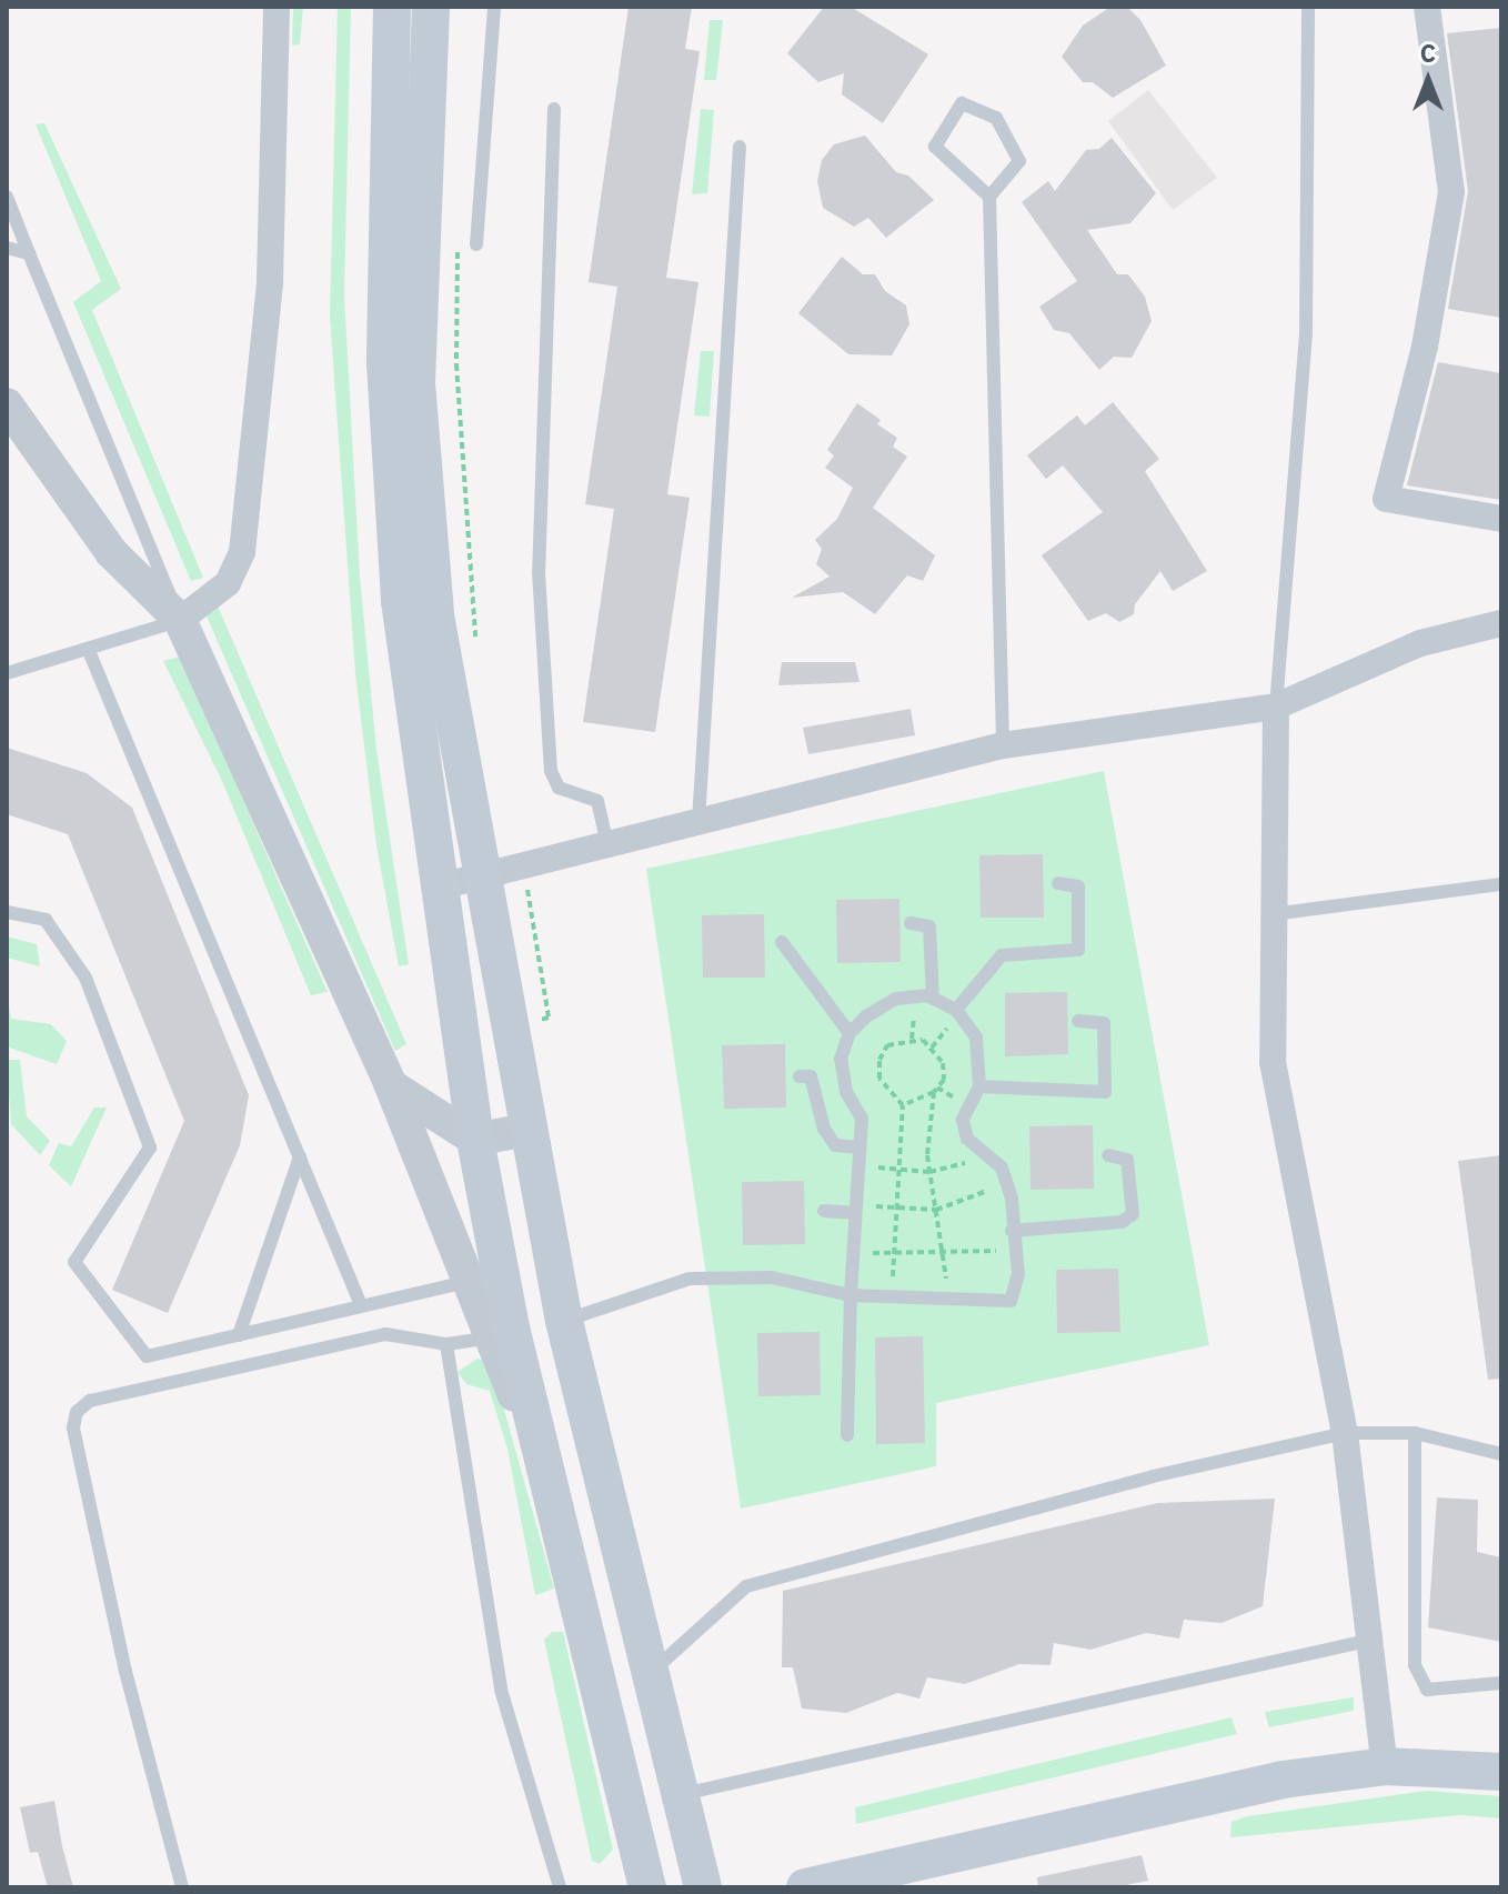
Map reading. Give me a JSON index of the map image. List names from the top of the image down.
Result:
{
  "north": "top"
}
